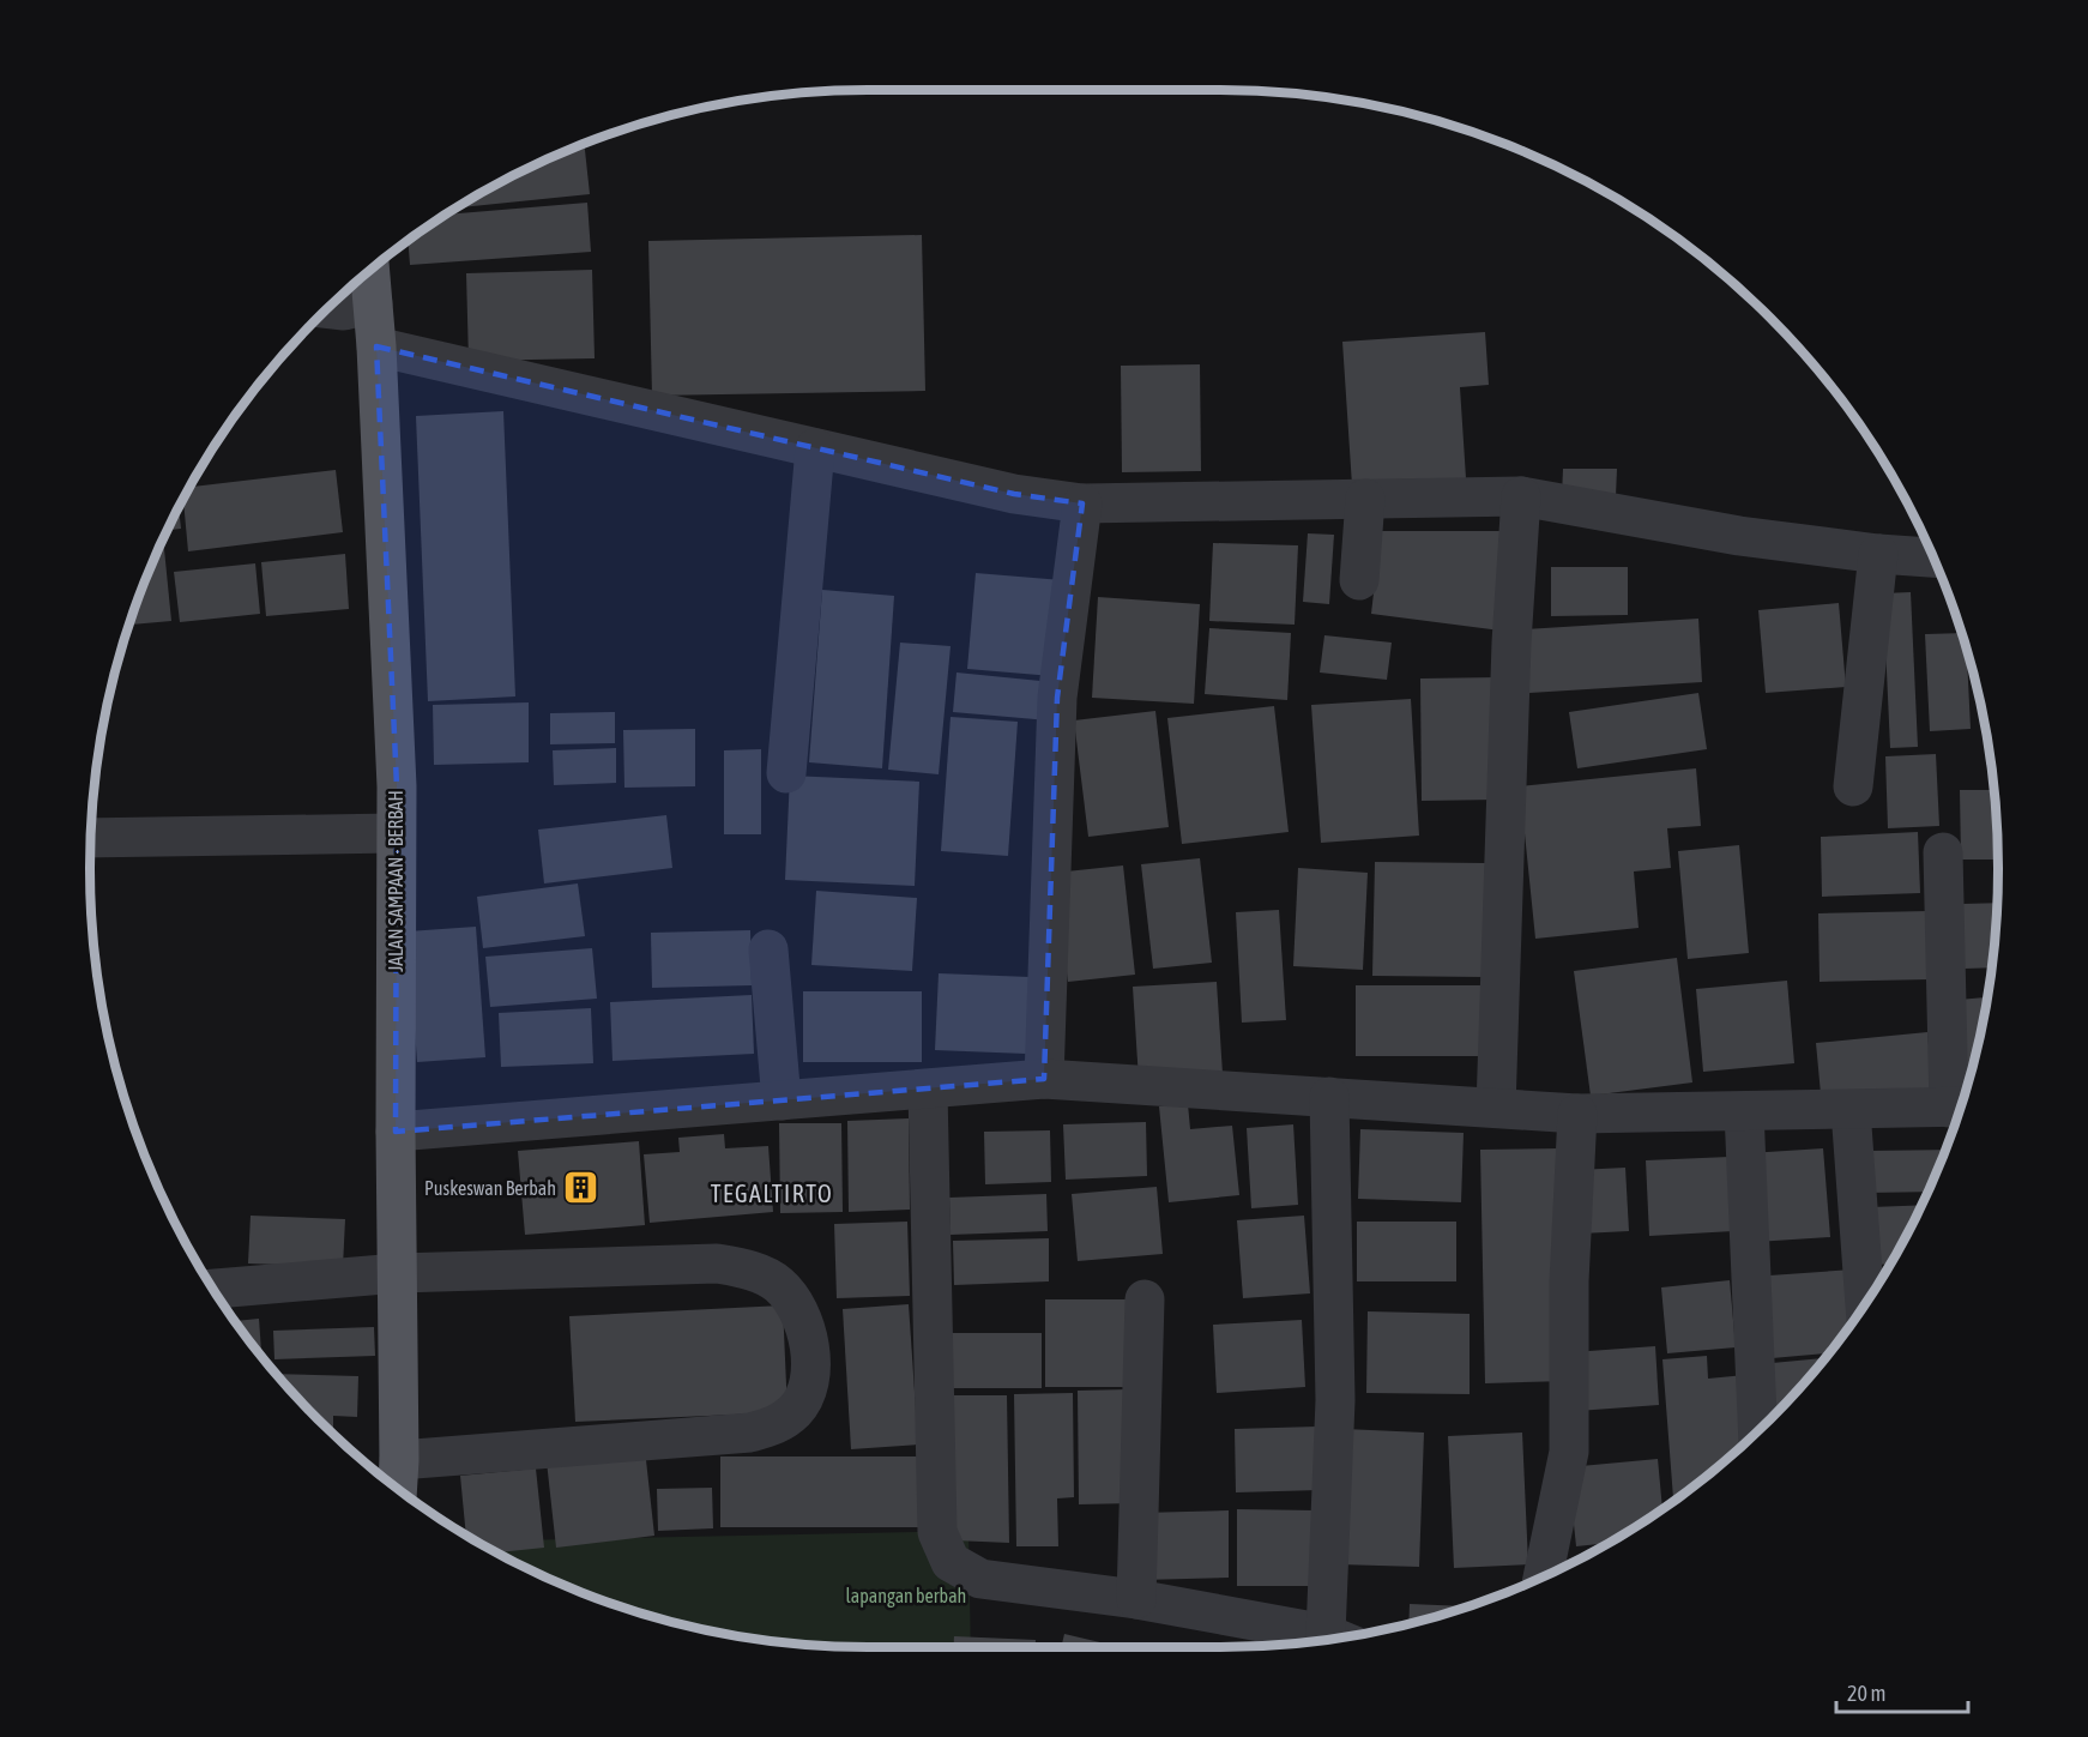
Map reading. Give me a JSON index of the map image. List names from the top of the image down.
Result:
{
  "streets": {
    "main road": ["JALAN SAMPAAN - BERBAH"]
  },
  "districts": ["TEGALTIRTO"],
  "parks": ["lapangan berbah"],
  "places": {
    "building": ["Puskeswan Berbah"]
  },
  "scale_bar": "20 m"
}
